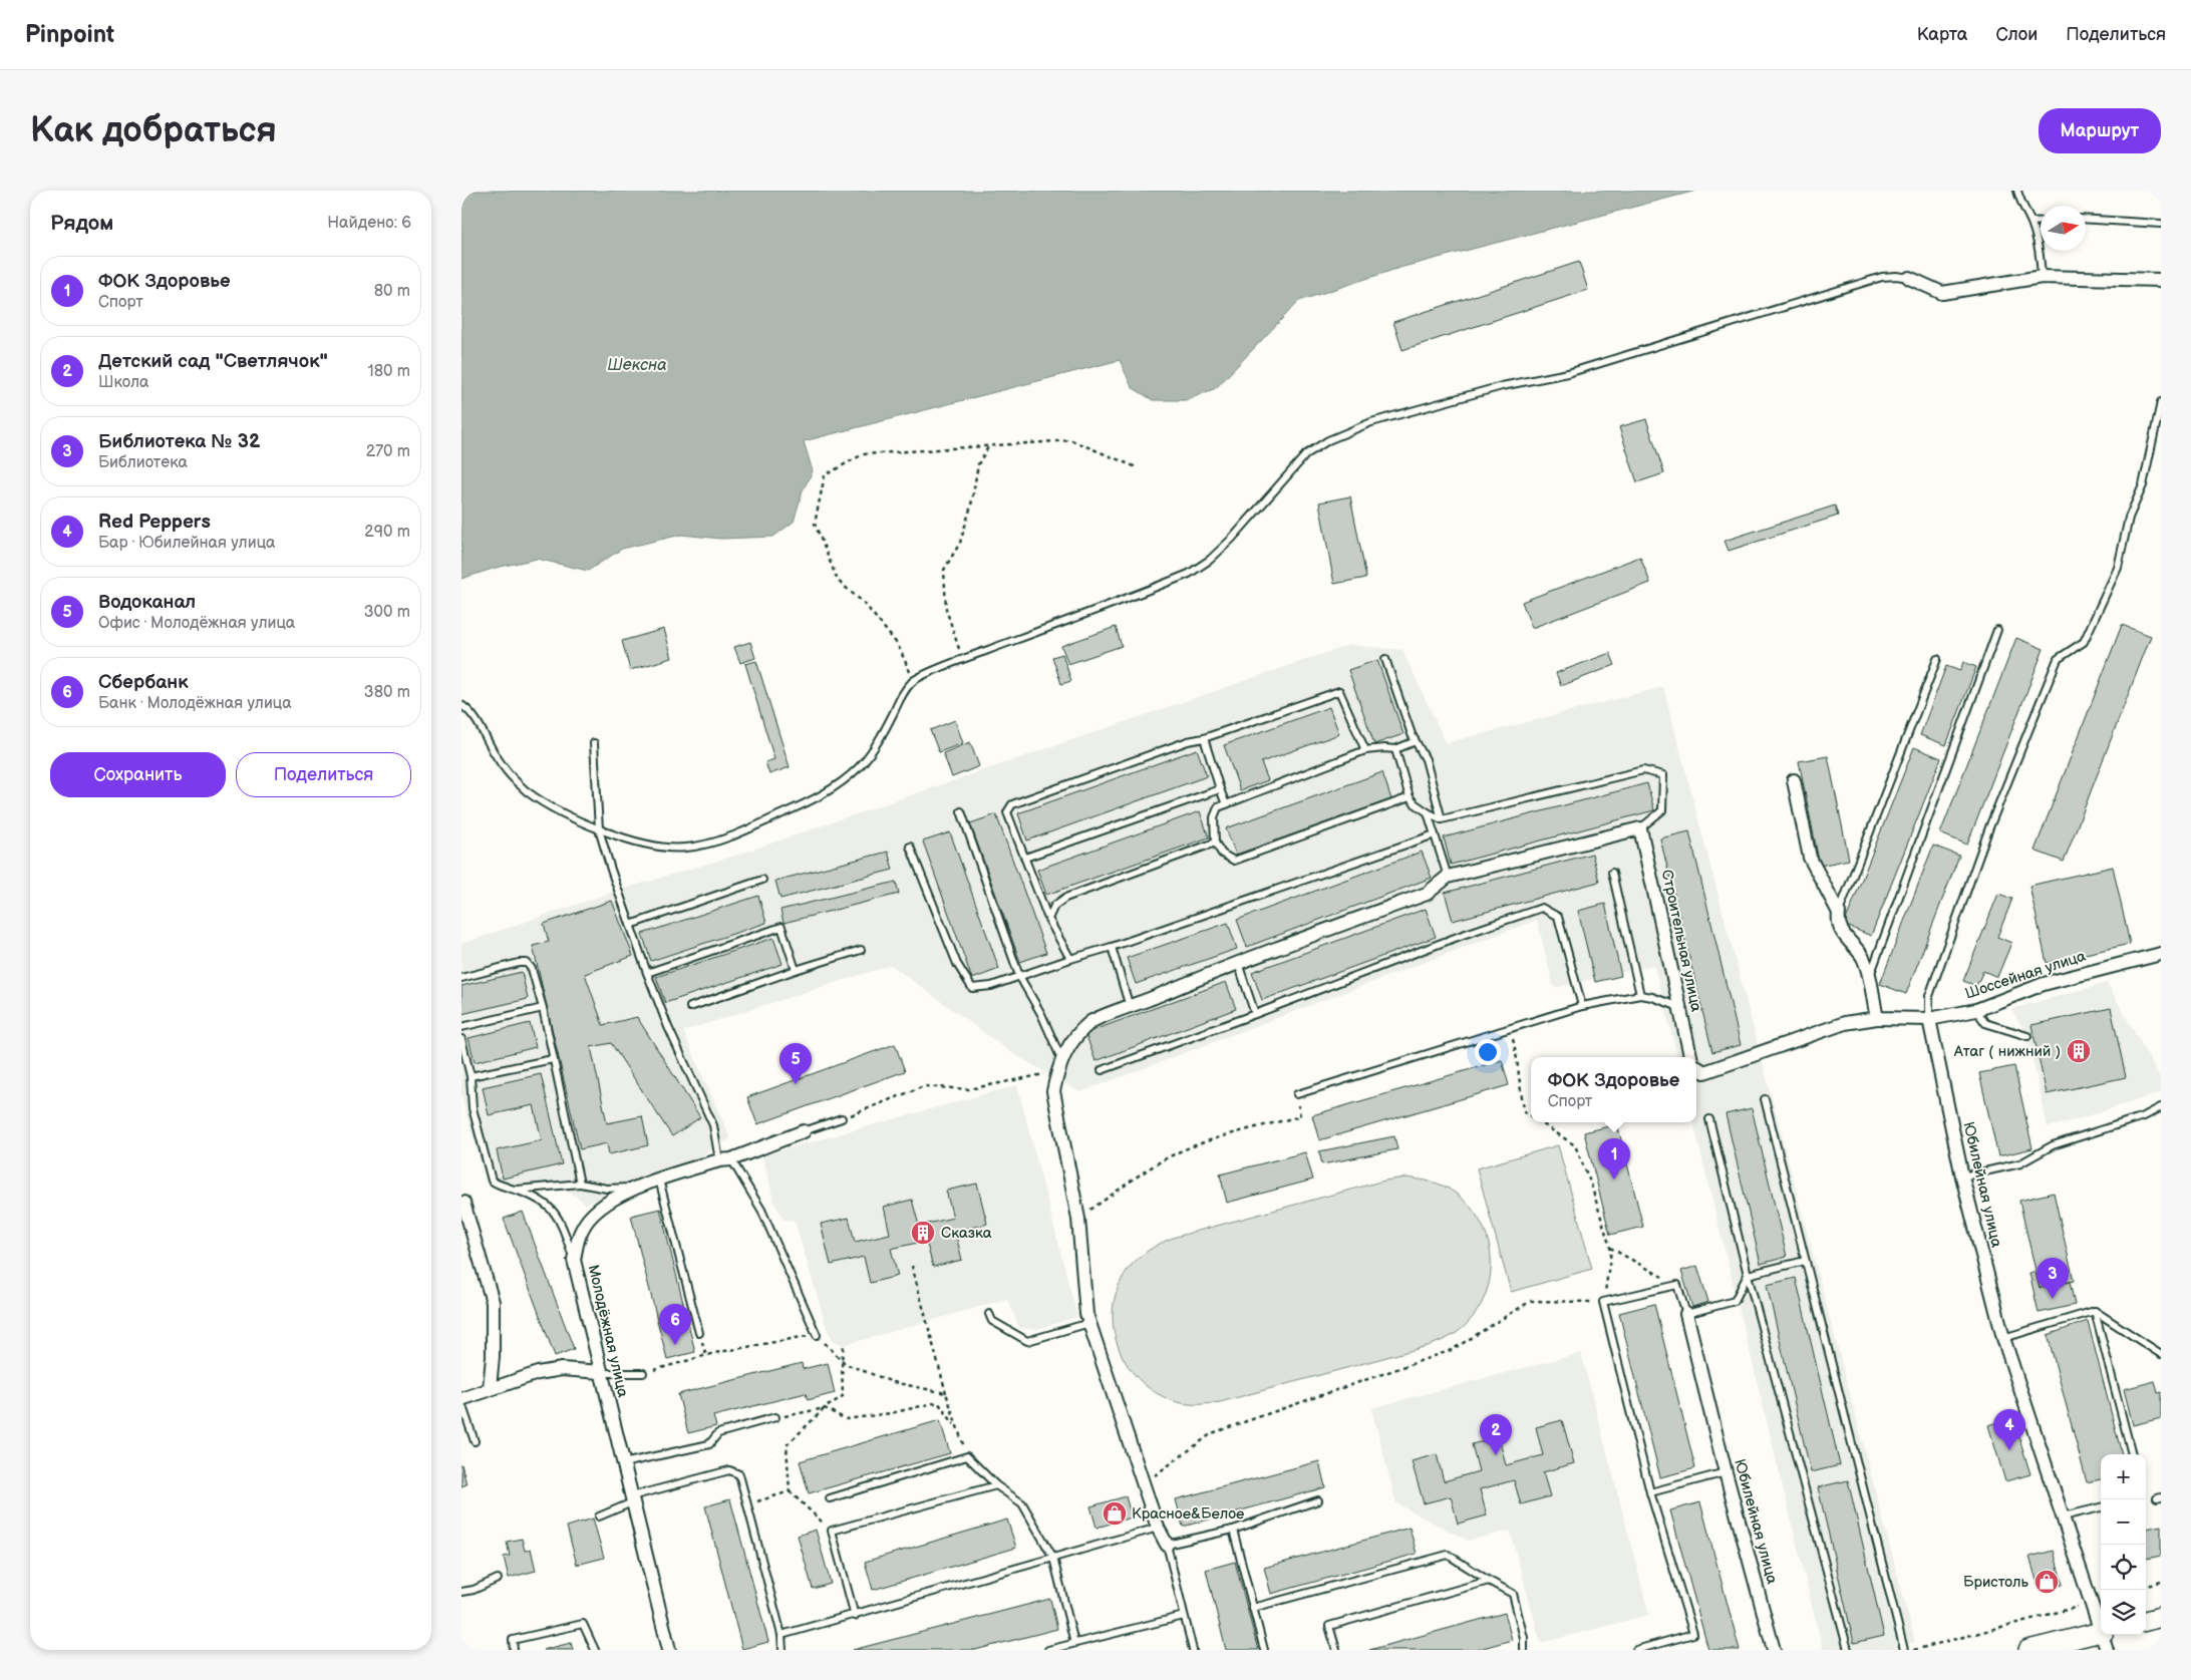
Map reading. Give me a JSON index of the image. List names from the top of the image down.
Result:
{
  "streets": {
    "street": [
      "Строительная улица",
      "Шоссейная улица",
      "Юбилейная улица",
      "Молодёжная улица"
    ]
  },
  "crossings": [
    ["Шоссейная улица", "Юбилейная улица"]
  ],
  "water": ["Шексна"],
  "places": {
    "building": ["Атаг ( нижний )", "Сказка"],
    "shop": ["Красное&Белое", "Бристоль"]
  },
  "north": "right",
  "page": {
    "header": "Pinpoint",
    "nav": ["Карта", "Слои", "Поделиться"],
    "buttons": [
      "Маршрут",
      ["Сохранить", "Поделиться"]
    ],
    "title": "Как добраться",
    "heading": ["Рядом", "Найдено: 6"],
    "list": [
      {
        "mark": "1",
        "name": "ФОК Здоровье",
        "note": "Спорт",
        "value": "80 m"
      },
      {
        "mark": "2",
        "name": "Детский сад \"Светлячок\"",
        "note": "Школа",
        "value": "180 m"
      },
      {
        "mark": "3",
        "name": "Библиотека № 32",
        "note": "Библиотека",
        "value": "270 m"
      },
      {
        "mark": "4",
        "name": "Red Peppers",
        "note": "Бар · Юбилейная улица",
        "value": "290 m"
      },
      {
        "mark": "5",
        "name": "Водоканал",
        "note": "Офис · Молодёжная улица",
        "value": "300 m"
      },
      {
        "mark": "6",
        "name": "Сбербанк",
        "note": "Банк · Молодёжная улица",
        "value": "380 m"
      }
    ],
    "pins": [
      "5",
      "1",
      "3",
      "6",
      "4",
      "2"
    ],
    "popup": ["ФОК Здоровье", "Спорт"],
    "map_buttons": ["+", "−"]
  }
}
